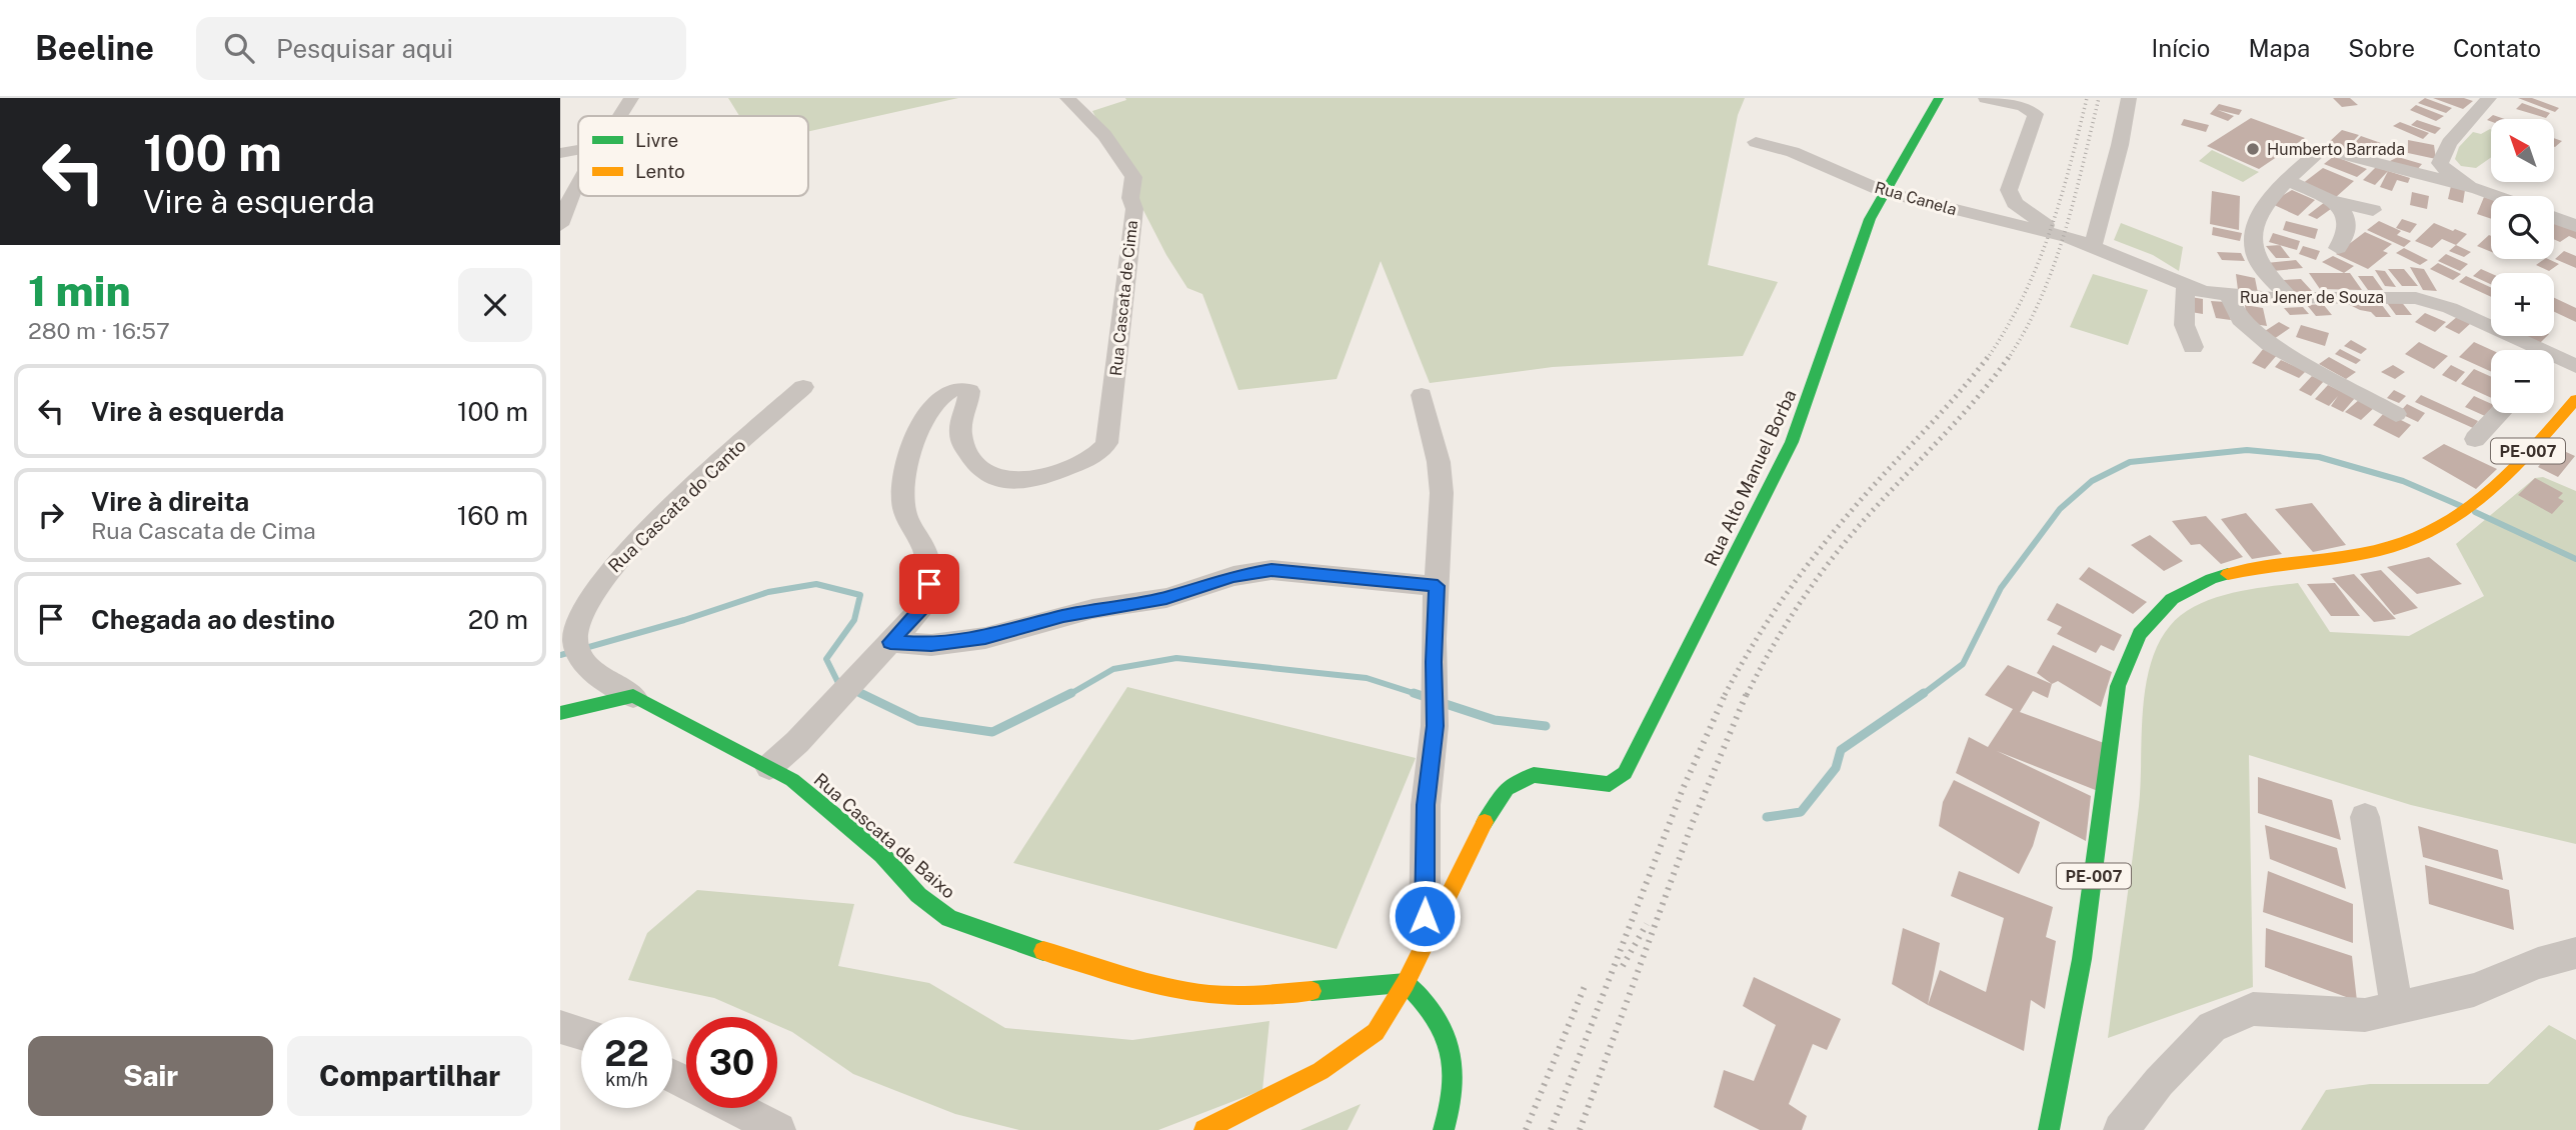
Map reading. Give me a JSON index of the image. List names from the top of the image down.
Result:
{
  "streets": {
    "street": [
      "Rua Canela",
      "Rua Jener de Souza",
      "Rua Cascata de Cima",
      "PE-007",
      "Rua Alto Manuel Borba",
      "Rua Cascata do Canto",
      "Rua Cascata de Baixo"
    ]
  },
  "crossings": [
    ["Rua Canela", "Rua Jener de Souza"],
    ["Rua Canela", "Rua Alto Manuel Borba"],
    ["Rua Cascata do Canto", "Rua Cascata de Baixo"]
  ],
  "places": ["Humberto Barrada"],
  "legend": ["Livre", "Lento"],
  "north": "top left",
  "page": {
    "header": "Beeline",
    "search": "Pesquisar aqui",
    "nav": [
      "Início",
      "Mapa",
      "Sobre",
      "Contato"
    ],
    "turn": ["100 m", "Vire à esquerda"],
    "map_buttons": ["+", "−"],
    "heading": ["1 min", "280 m · 16:57"],
    "list": [
      {
        "name": "Vire à esquerda",
        "value": "100 m"
      },
      {
        "name": "Vire à direita",
        "note": "Rua Cascata de Cima",
        "value": "160 m"
      },
      {
        "name": "Chegada ao destino",
        "value": "20 m"
      }
    ],
    "speed": "22 km/h",
    "limit": "30",
    "buttons": ["Sair", "Compartilhar"]
  }
}
